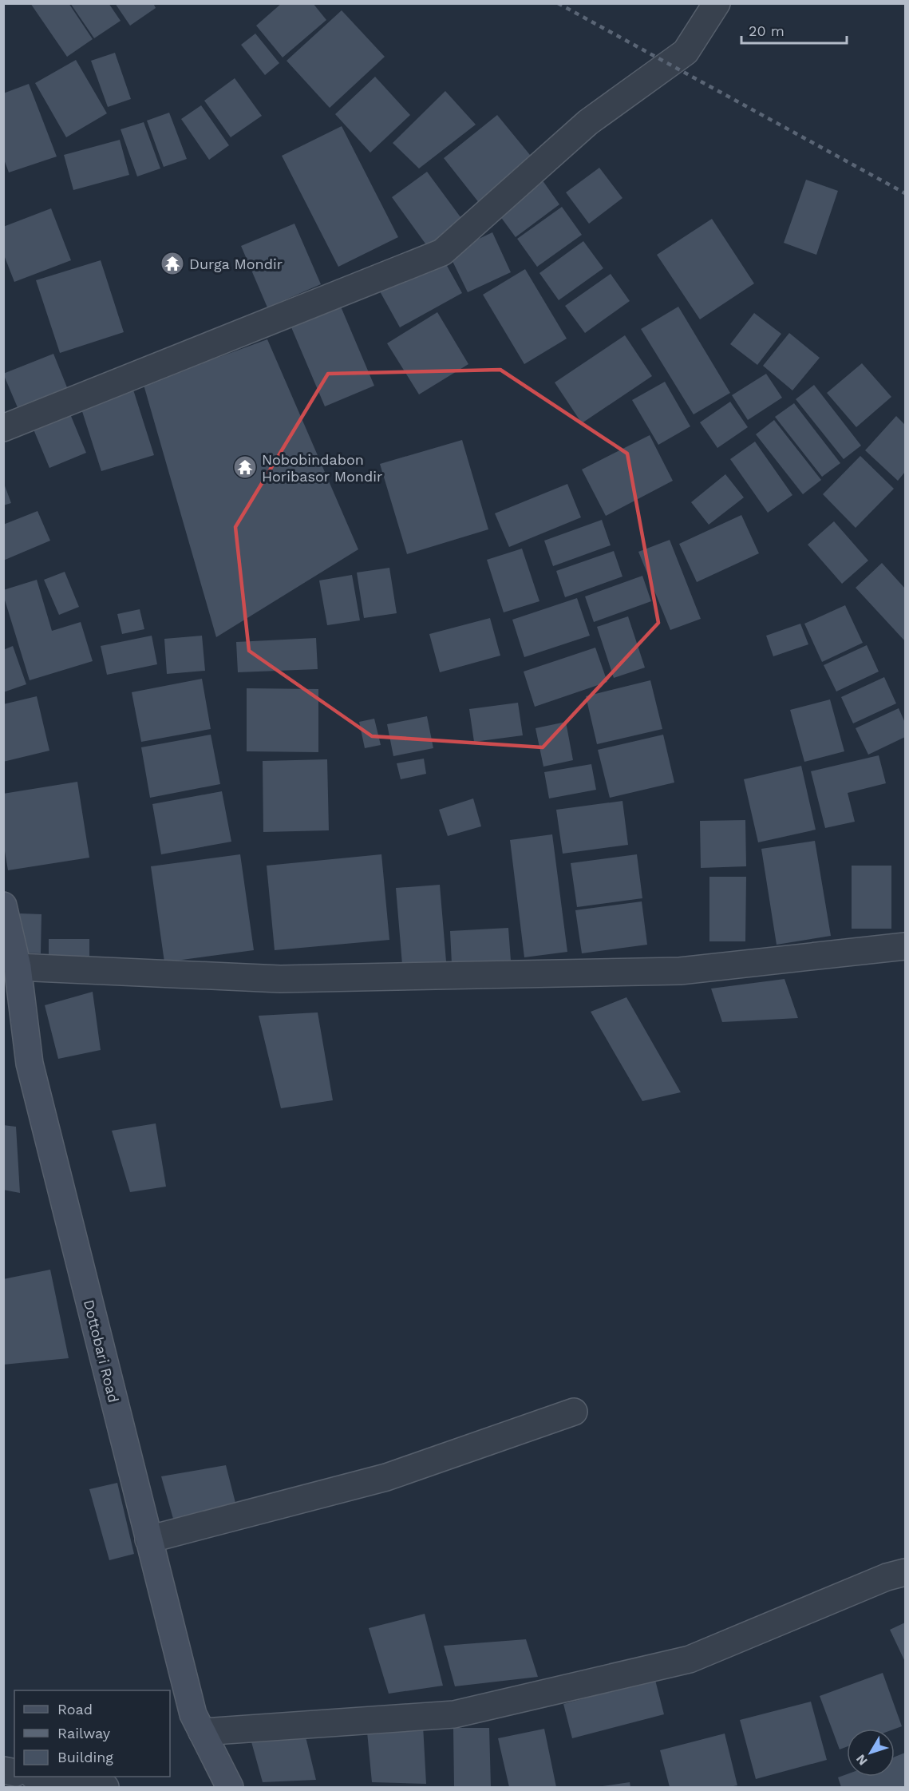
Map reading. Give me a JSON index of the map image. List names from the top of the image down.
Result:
{
  "streets": {
    "street": ["Dottobari Road"]
  },
  "places": {
    "temple": ["Durga Mondir", "Nobobindabon Horibasor Mondir"]
  },
  "legend": ["Road", "Railway", "Building"],
  "scale_bar": "20 m",
  "north": "bottom left"
}
